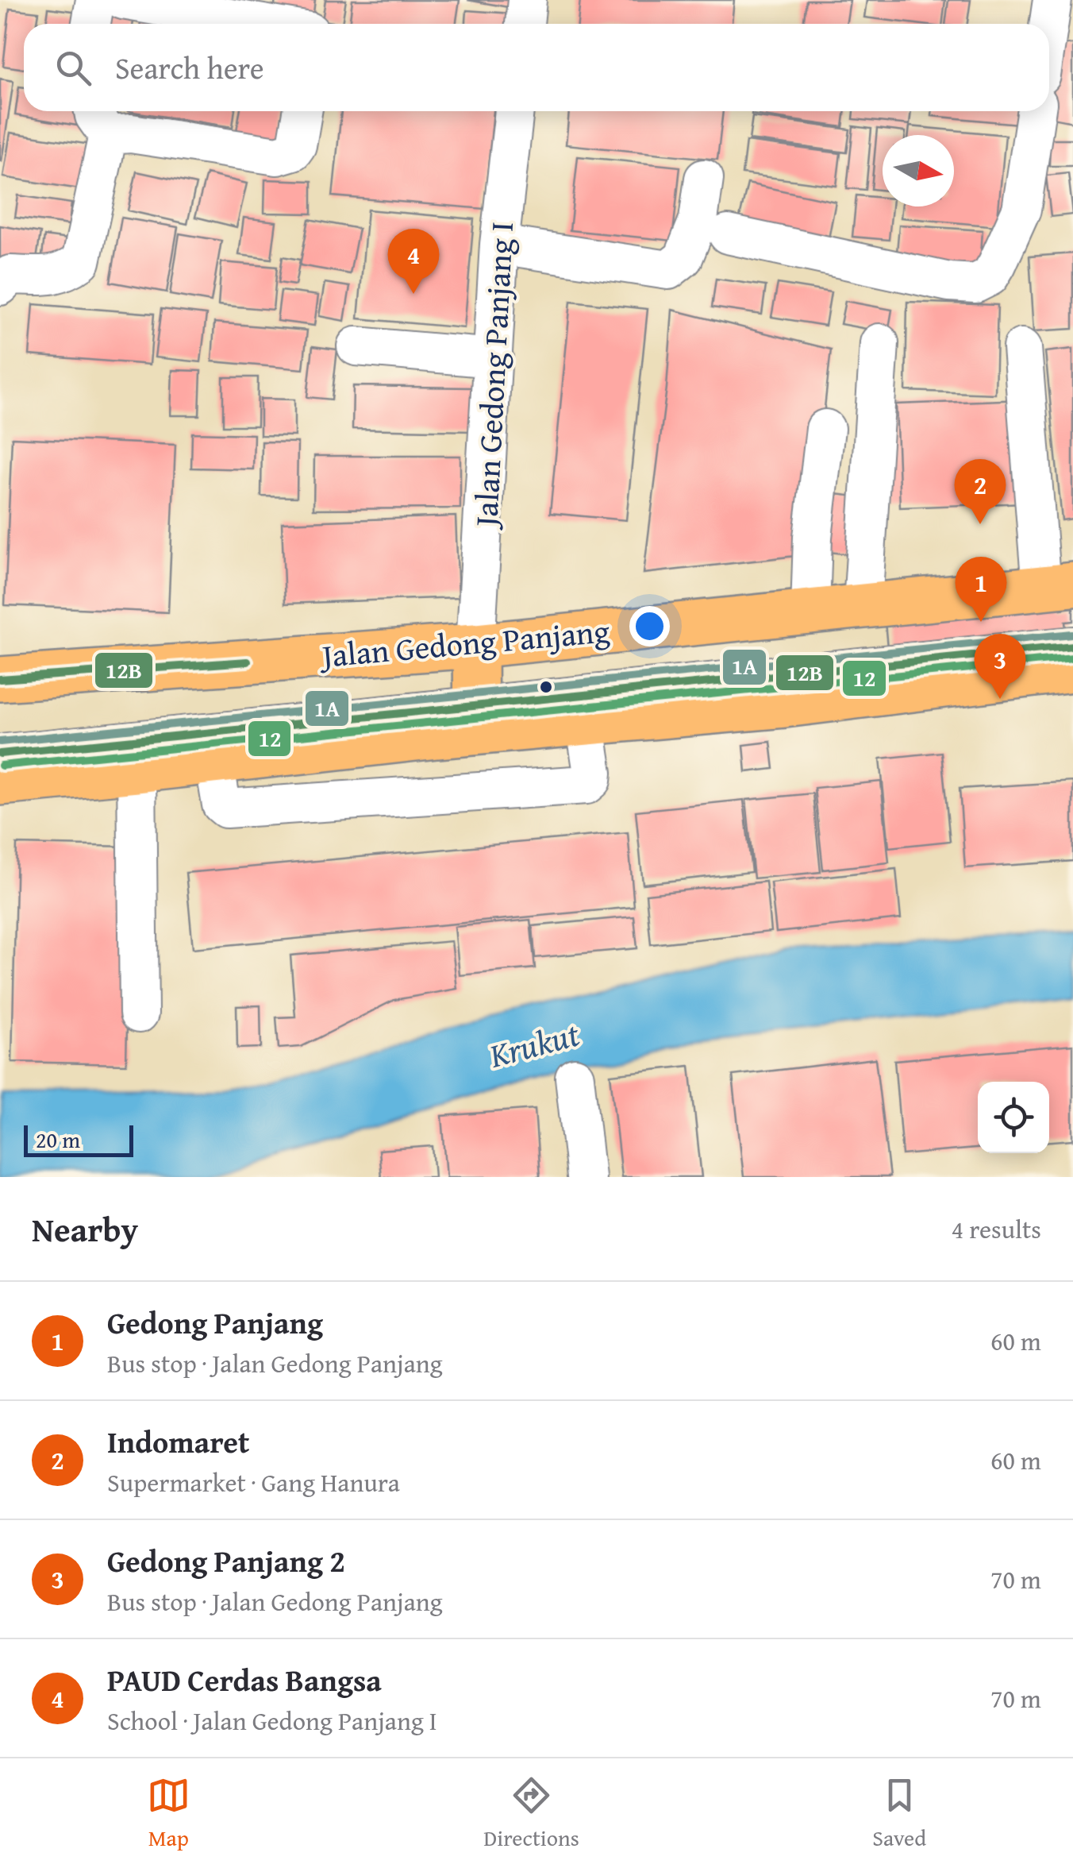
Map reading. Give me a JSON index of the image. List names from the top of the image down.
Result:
{
  "streets": {
    "main road": ["Jalan Gedong Panjang"],
    "street": ["Jalan Gedong Panjang I"]
  },
  "crossings": [
    ["Jalan Gedong Panjang I", "Jalan Gedong Panjang"]
  ],
  "water": ["Krukut"],
  "lines": ["transit line 1A", "transit line 12B", "transit line 12"],
  "scale_bar": "20 m",
  "north": "right",
  "page": {
    "search": "Search here",
    "pins": [
      "4",
      "2",
      "1",
      "3"
    ],
    "scale": "20 m",
    "heading": ["Nearby", "4 results"],
    "list": [
      {
        "mark": "1",
        "name": "Gedong Panjang",
        "note": "Bus stop · Jalan Gedong Panjang",
        "value": "60 m"
      },
      {
        "mark": "2",
        "name": "Indomaret",
        "note": "Supermarket · Gang Hanura",
        "value": "60 m"
      },
      {
        "mark": "3",
        "name": "Gedong Panjang 2",
        "note": "Bus stop · Jalan Gedong Panjang",
        "value": "70 m"
      },
      {
        "mark": "4",
        "name": "PAUD Cerdas Bangsa",
        "note": "School · Jalan Gedong Panjang I",
        "value": "70 m"
      }
    ],
    "nav": ["Map", "Directions", "Saved"]
  }
}
